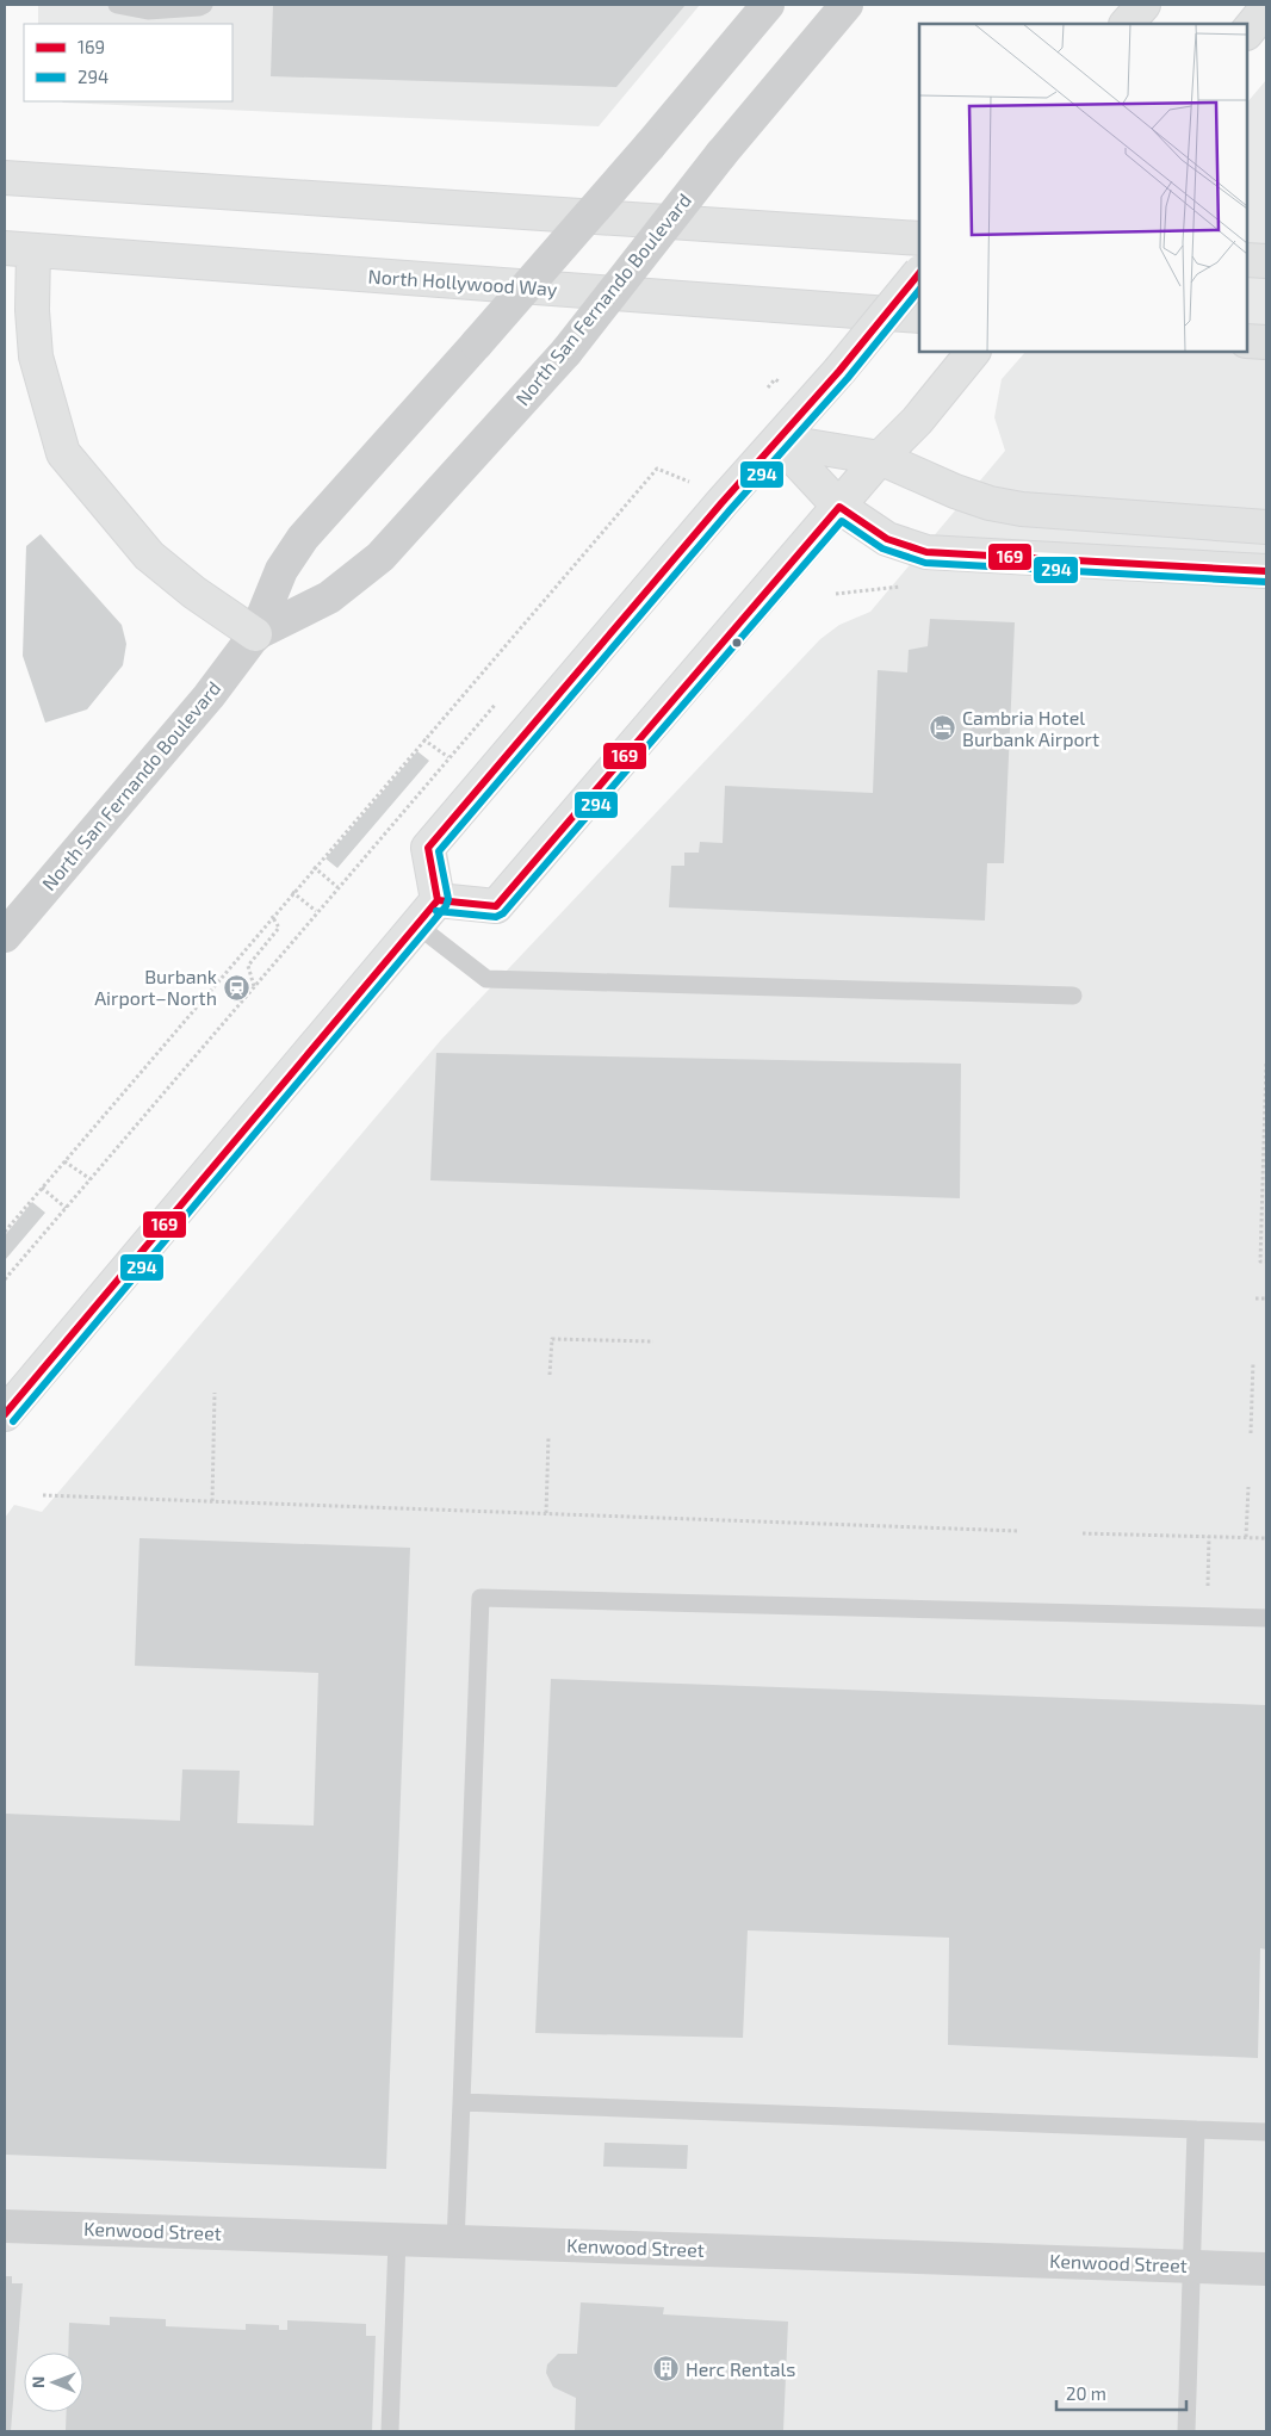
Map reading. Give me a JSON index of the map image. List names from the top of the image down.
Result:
{
  "streets": {
    "main road": ["North Hollywood Way"],
    "street": ["North San Fernando Boulevard", "Kenwood Street"]
  },
  "places": {
    "hotel": ["Cambria Hotel Burbank Airport"],
    "station": ["Burbank Airport–North"],
    "building": ["Herc Rentals"]
  },
  "lines": ["transit line 169", "transit line 294"],
  "legend": ["169", "294"],
  "scale_bar": "20 m",
  "north": "left"
}
